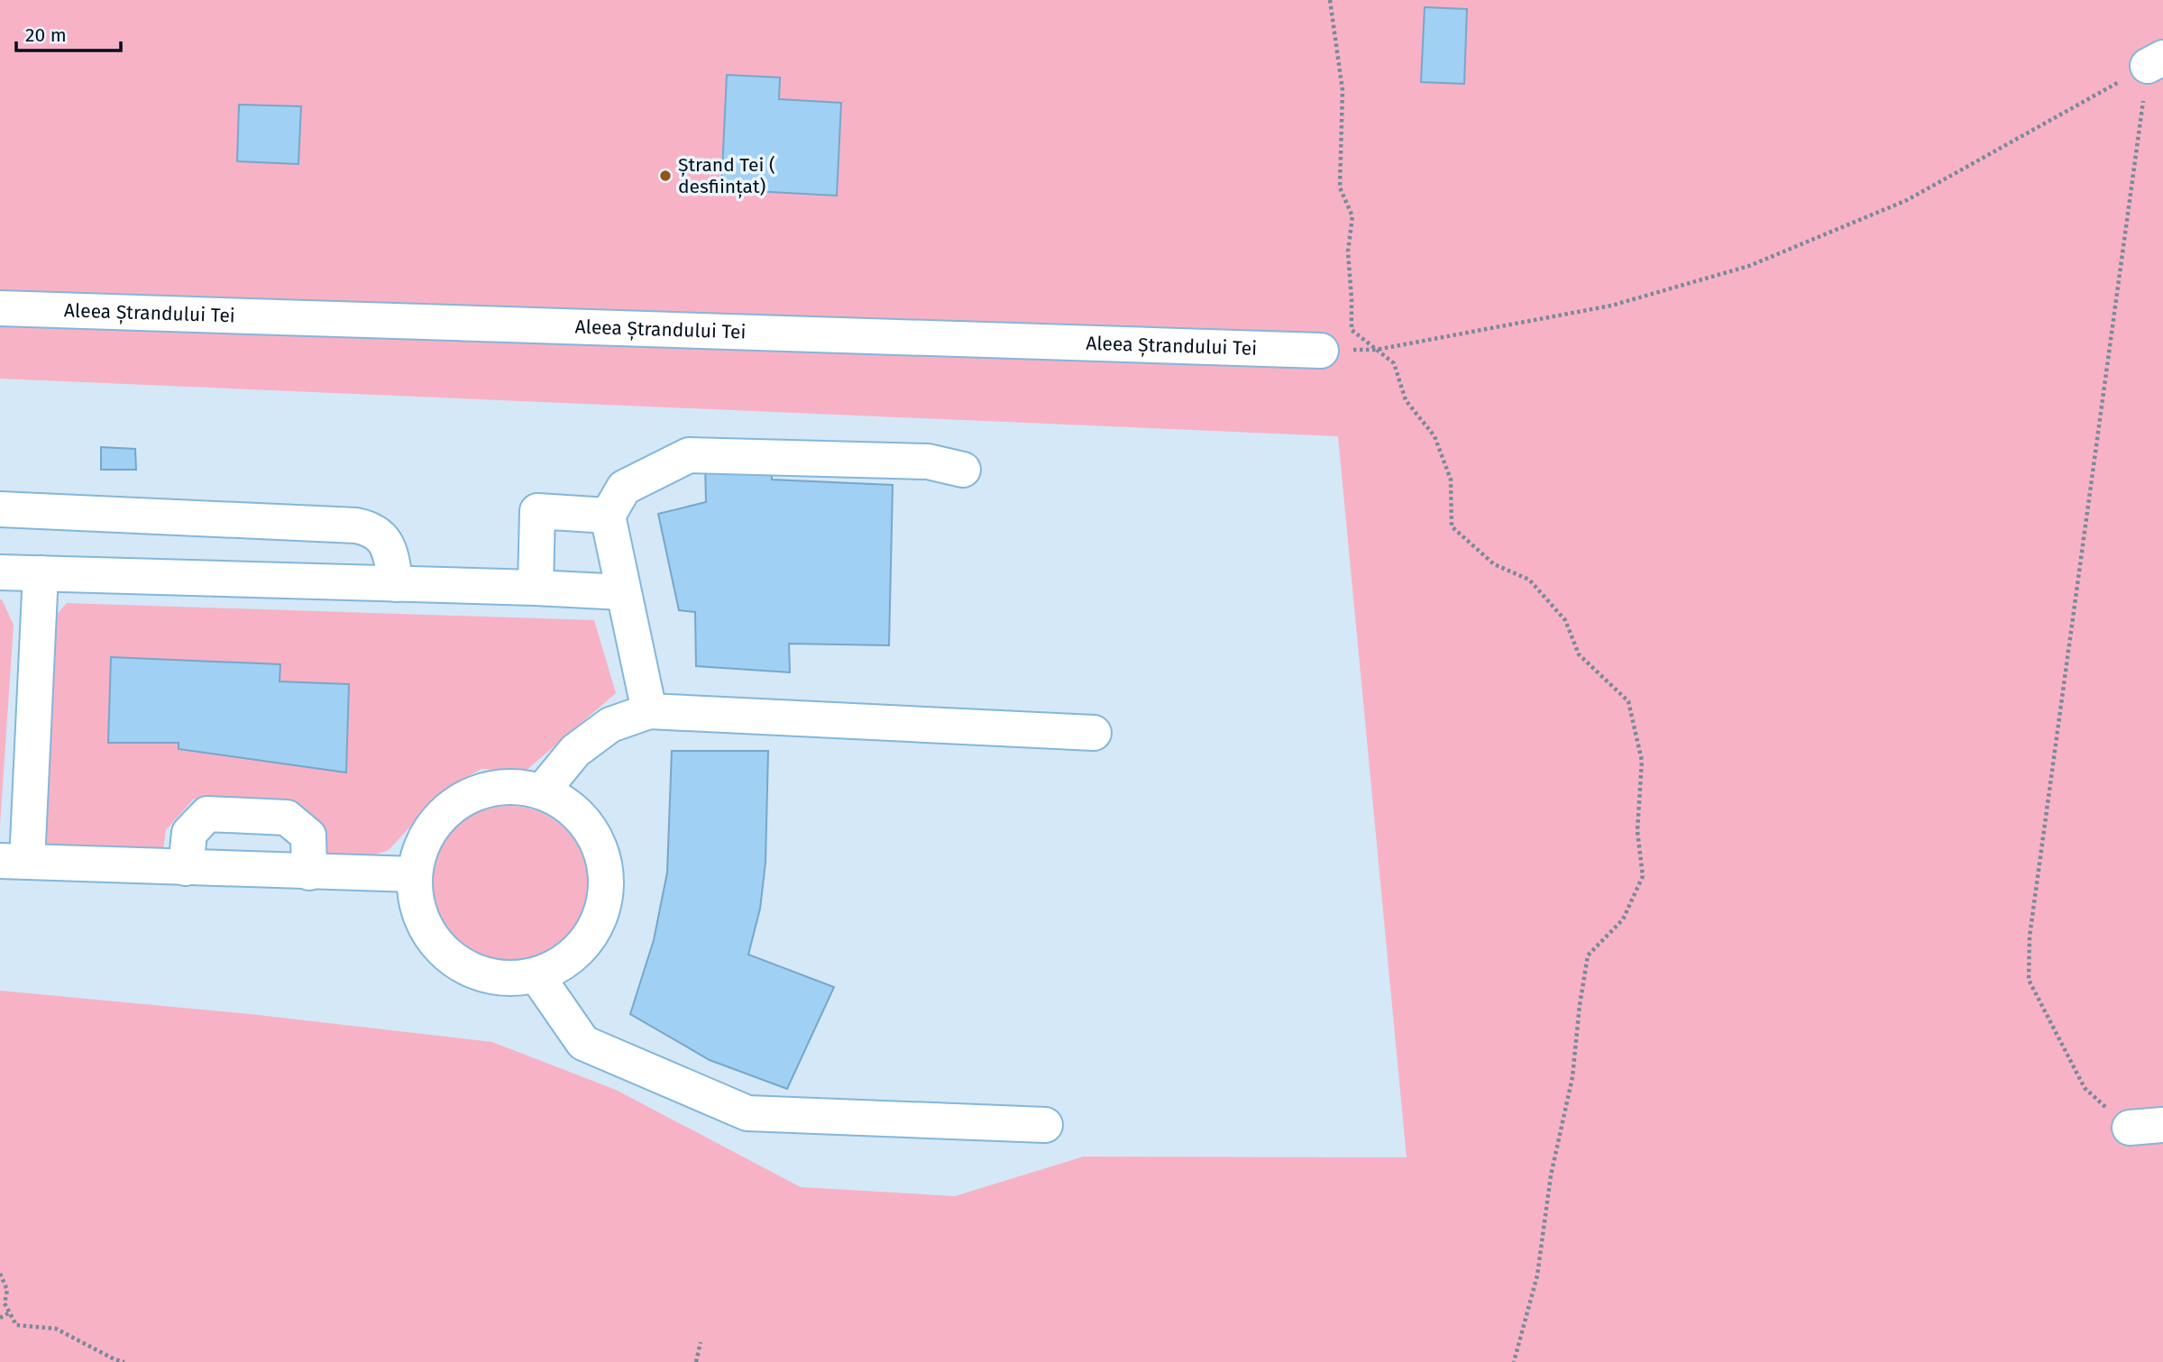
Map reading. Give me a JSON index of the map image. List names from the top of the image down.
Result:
{
  "streets": {
    "street": ["Aleea Ștrandului Tei"]
  },
  "places": ["Ștrand Tei ( desființat)"],
  "scale_bar": "20 m"
}
